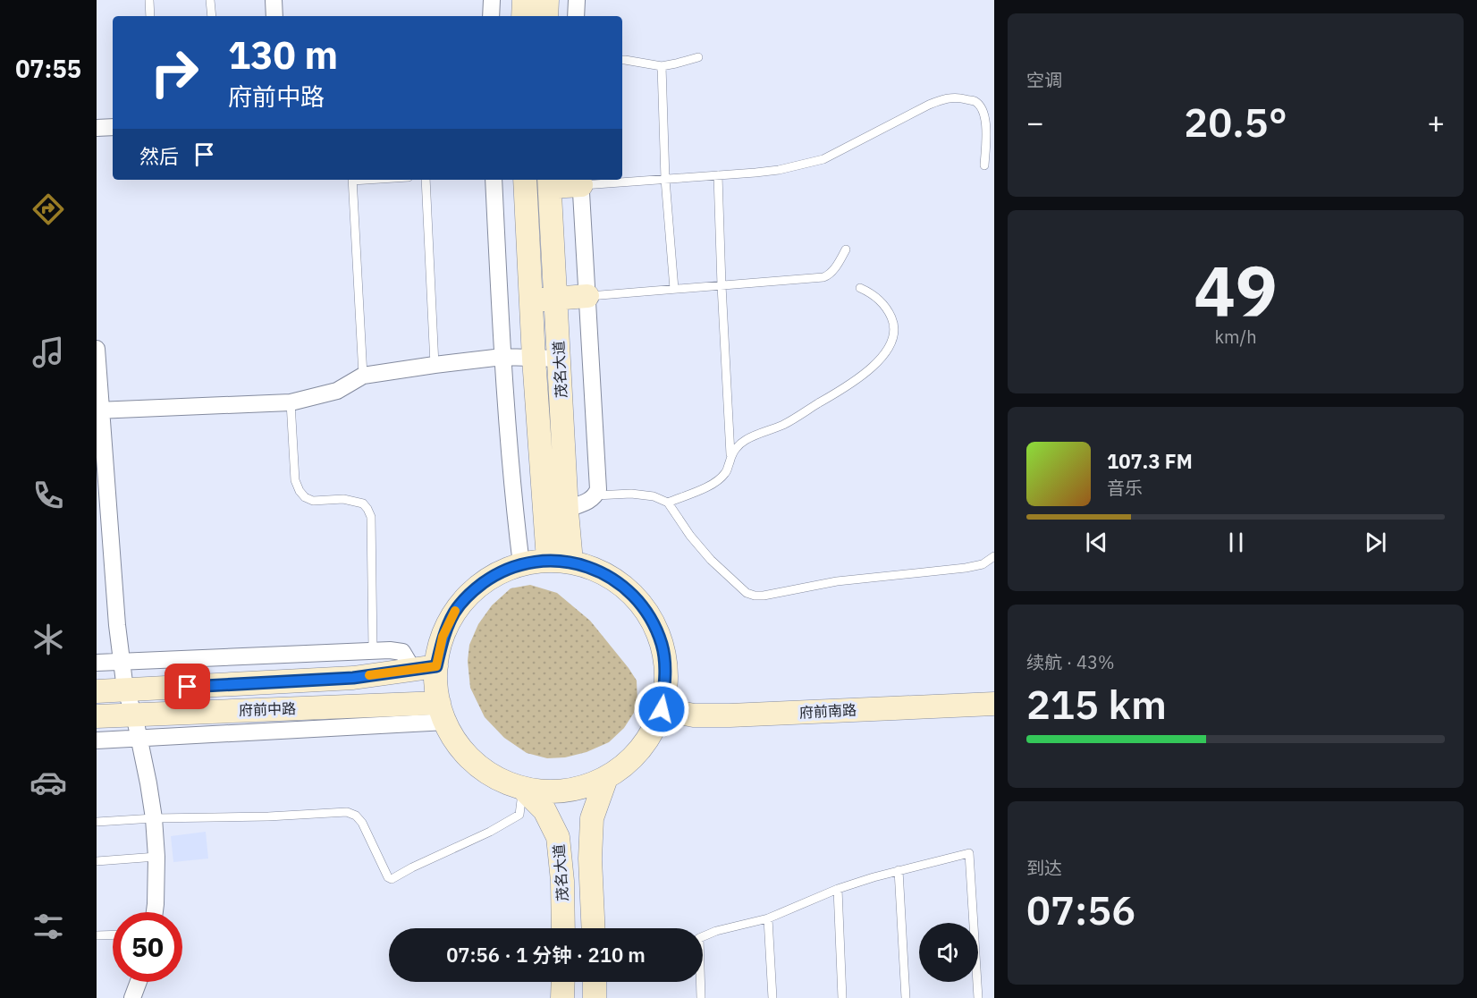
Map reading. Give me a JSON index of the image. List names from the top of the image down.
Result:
{
  "streets": {
    "main road": ["茂名大道", "府前中路", "府前南路"]
  },
  "page": {
    "tabs": "07:55",
    "tile": [
      "空调",
      ["49", "km/h"],
      ["续航 · 43%", "215 km"],
      ["到达", "07:56"]
    ],
    "turn": ["130 m", "府前中路"],
    "heat": ["−", "20.5°", "+"],
    "then": "然后",
    "song": ["107.3 FM", "音乐"],
    "limit": "50",
    "trip": "07:56 · 1 分钟 · 210 m"
  }
}
